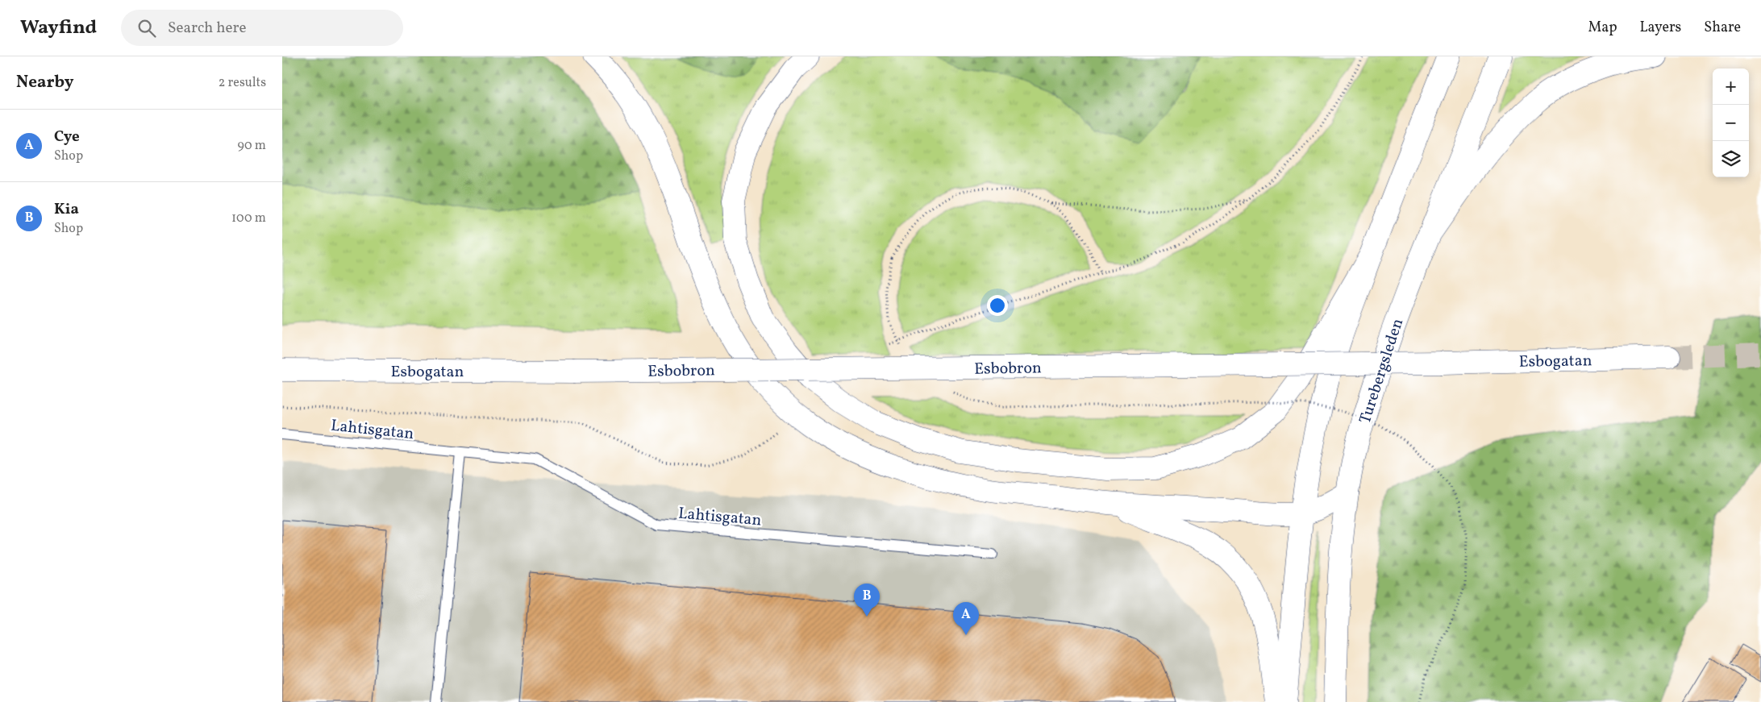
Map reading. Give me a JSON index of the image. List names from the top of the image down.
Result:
{
  "streets": {
    "main road": ["Esbogatan", "Esbobron", "Turebergsleden"],
    "lane": ["Lahtisgatan"]
  },
  "crossings": [
    ["Esbogatan", "Esbobron"]
  ],
  "page": {
    "header": "Wayfind",
    "search": "Search here",
    "nav": ["Map", "Layers", "Share"],
    "heading": ["Nearby", "2 results"],
    "map_buttons": ["+", "−"],
    "list": [
      {
        "mark": "A",
        "name": "Cye",
        "note": "Shop",
        "value": "90 m"
      },
      {
        "mark": "B",
        "name": "Kia",
        "note": "Shop",
        "value": "100 m"
      }
    ],
    "pins": ["B", "A"]
  }
}
